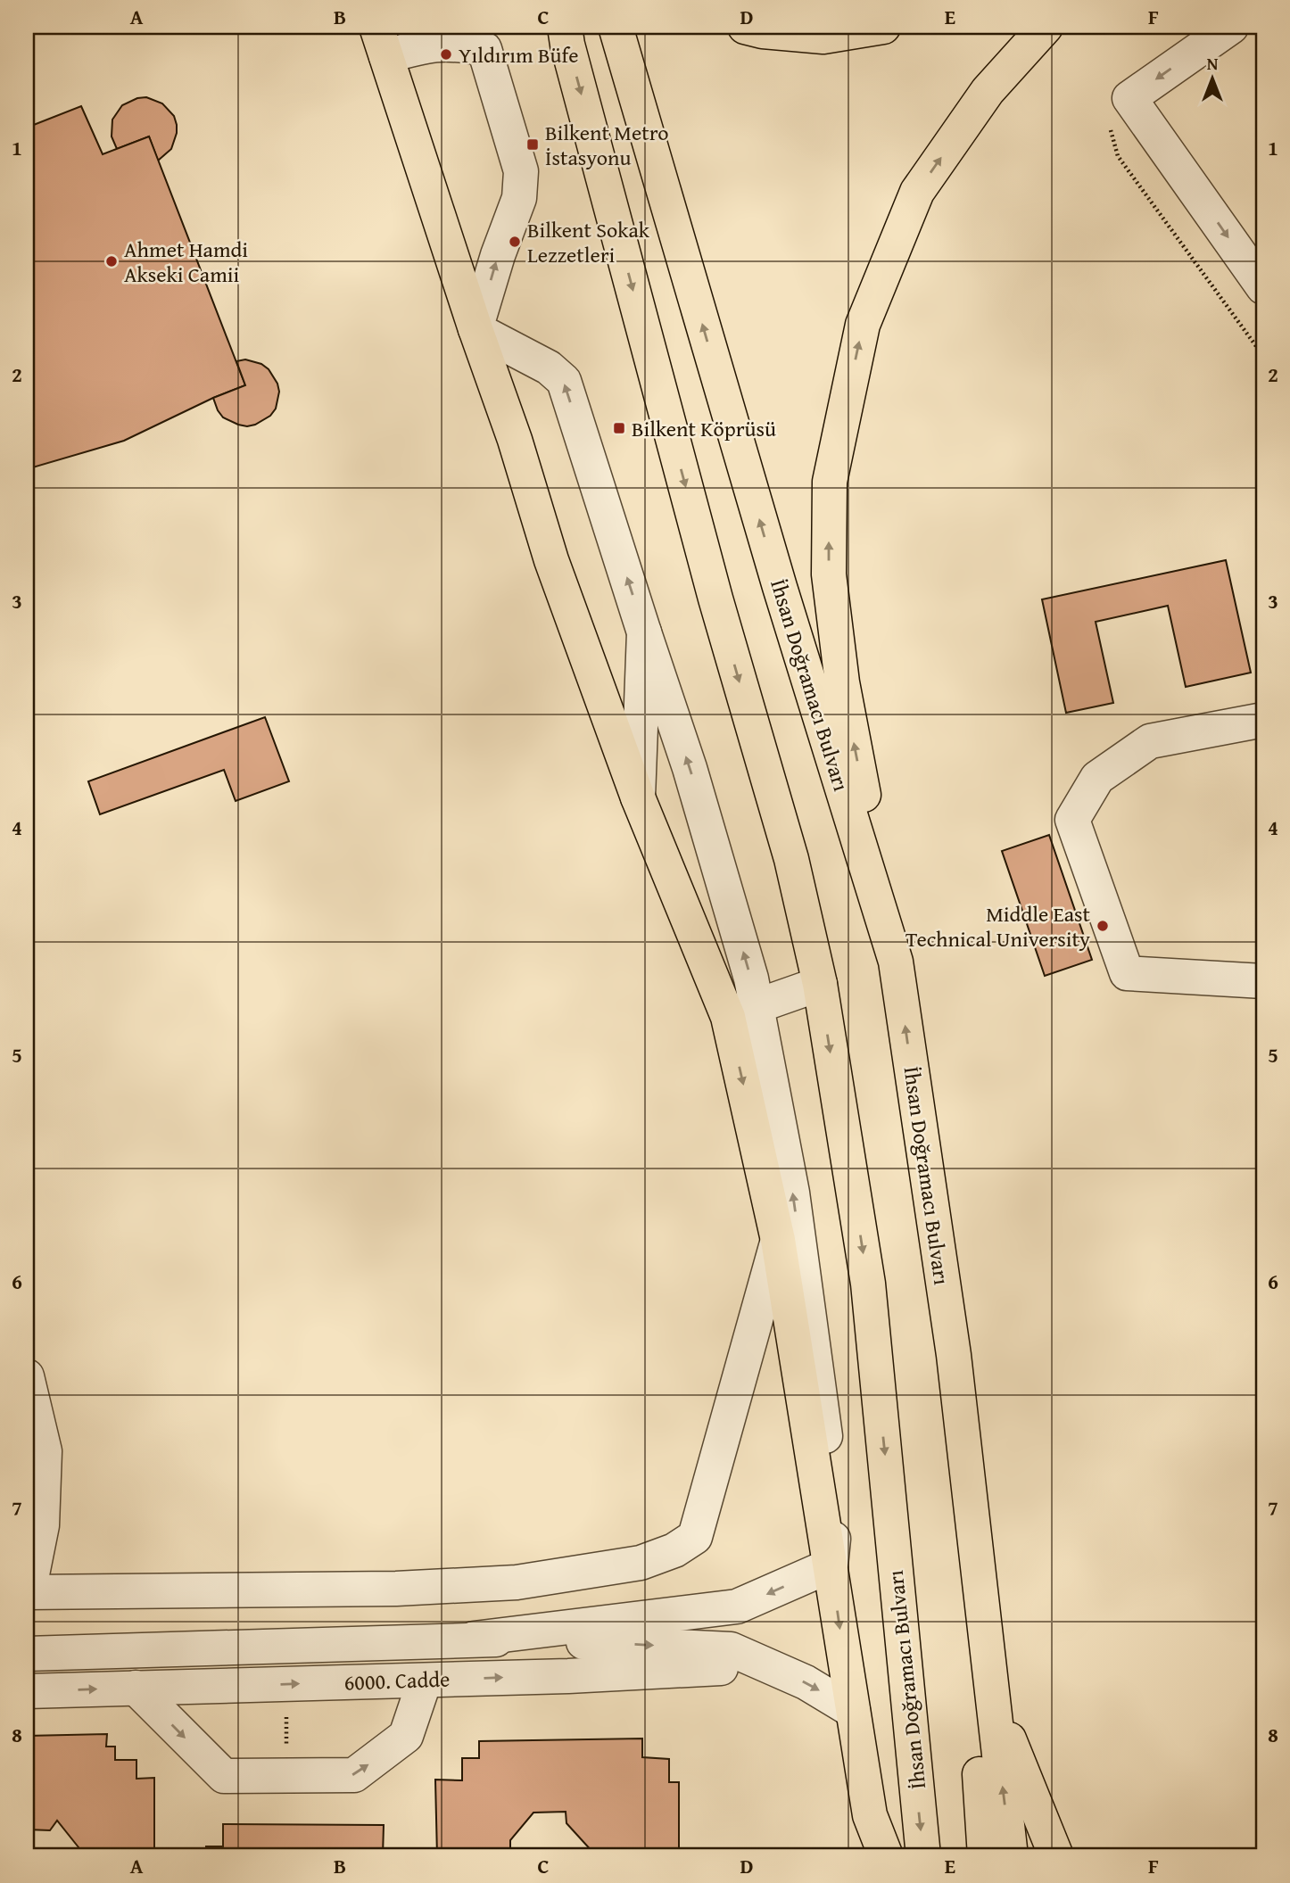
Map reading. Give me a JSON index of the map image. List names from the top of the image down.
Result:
{
  "streets": {
    "main road": ["İhsan Doğramacı Bulvarı"],
    "street": ["6000. Cadde"]
  },
  "places": {
    "other": [
      "Yıldırım Büfe",
      "Bilkent Sokak Lezzetleri",
      "Ahmet Hamdi Akseki Camii",
      "Middle East Technical University"
    ],
    "transit": ["Bilkent Metro İstasyonu", "Bilkent Köprüsü"]
  },
  "north": "top",
  "grid": {
    "columns": [
      "A",
      "B",
      "C",
      "D",
      "E",
      "F"
    ],
    "rows": [
      "1",
      "2",
      "3",
      "4",
      "5",
      "6",
      "7",
      "8"
    ]
  }
}
